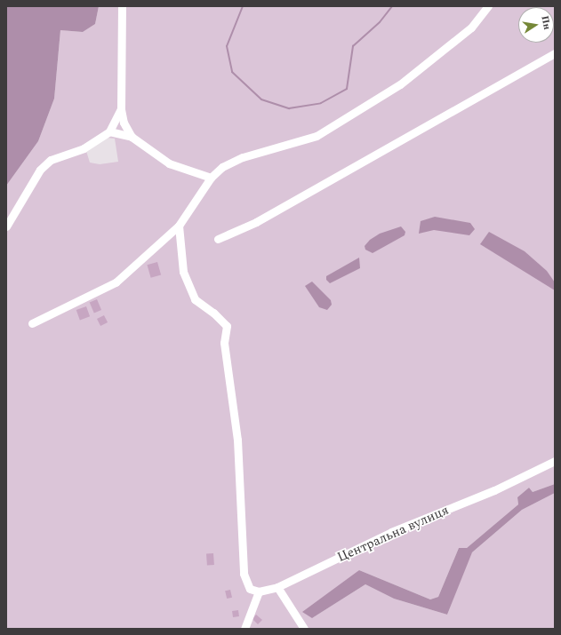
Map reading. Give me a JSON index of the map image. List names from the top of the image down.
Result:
{
  "streets": {
    "street": ["Центральна вулиця"]
  },
  "north": "right"
}
